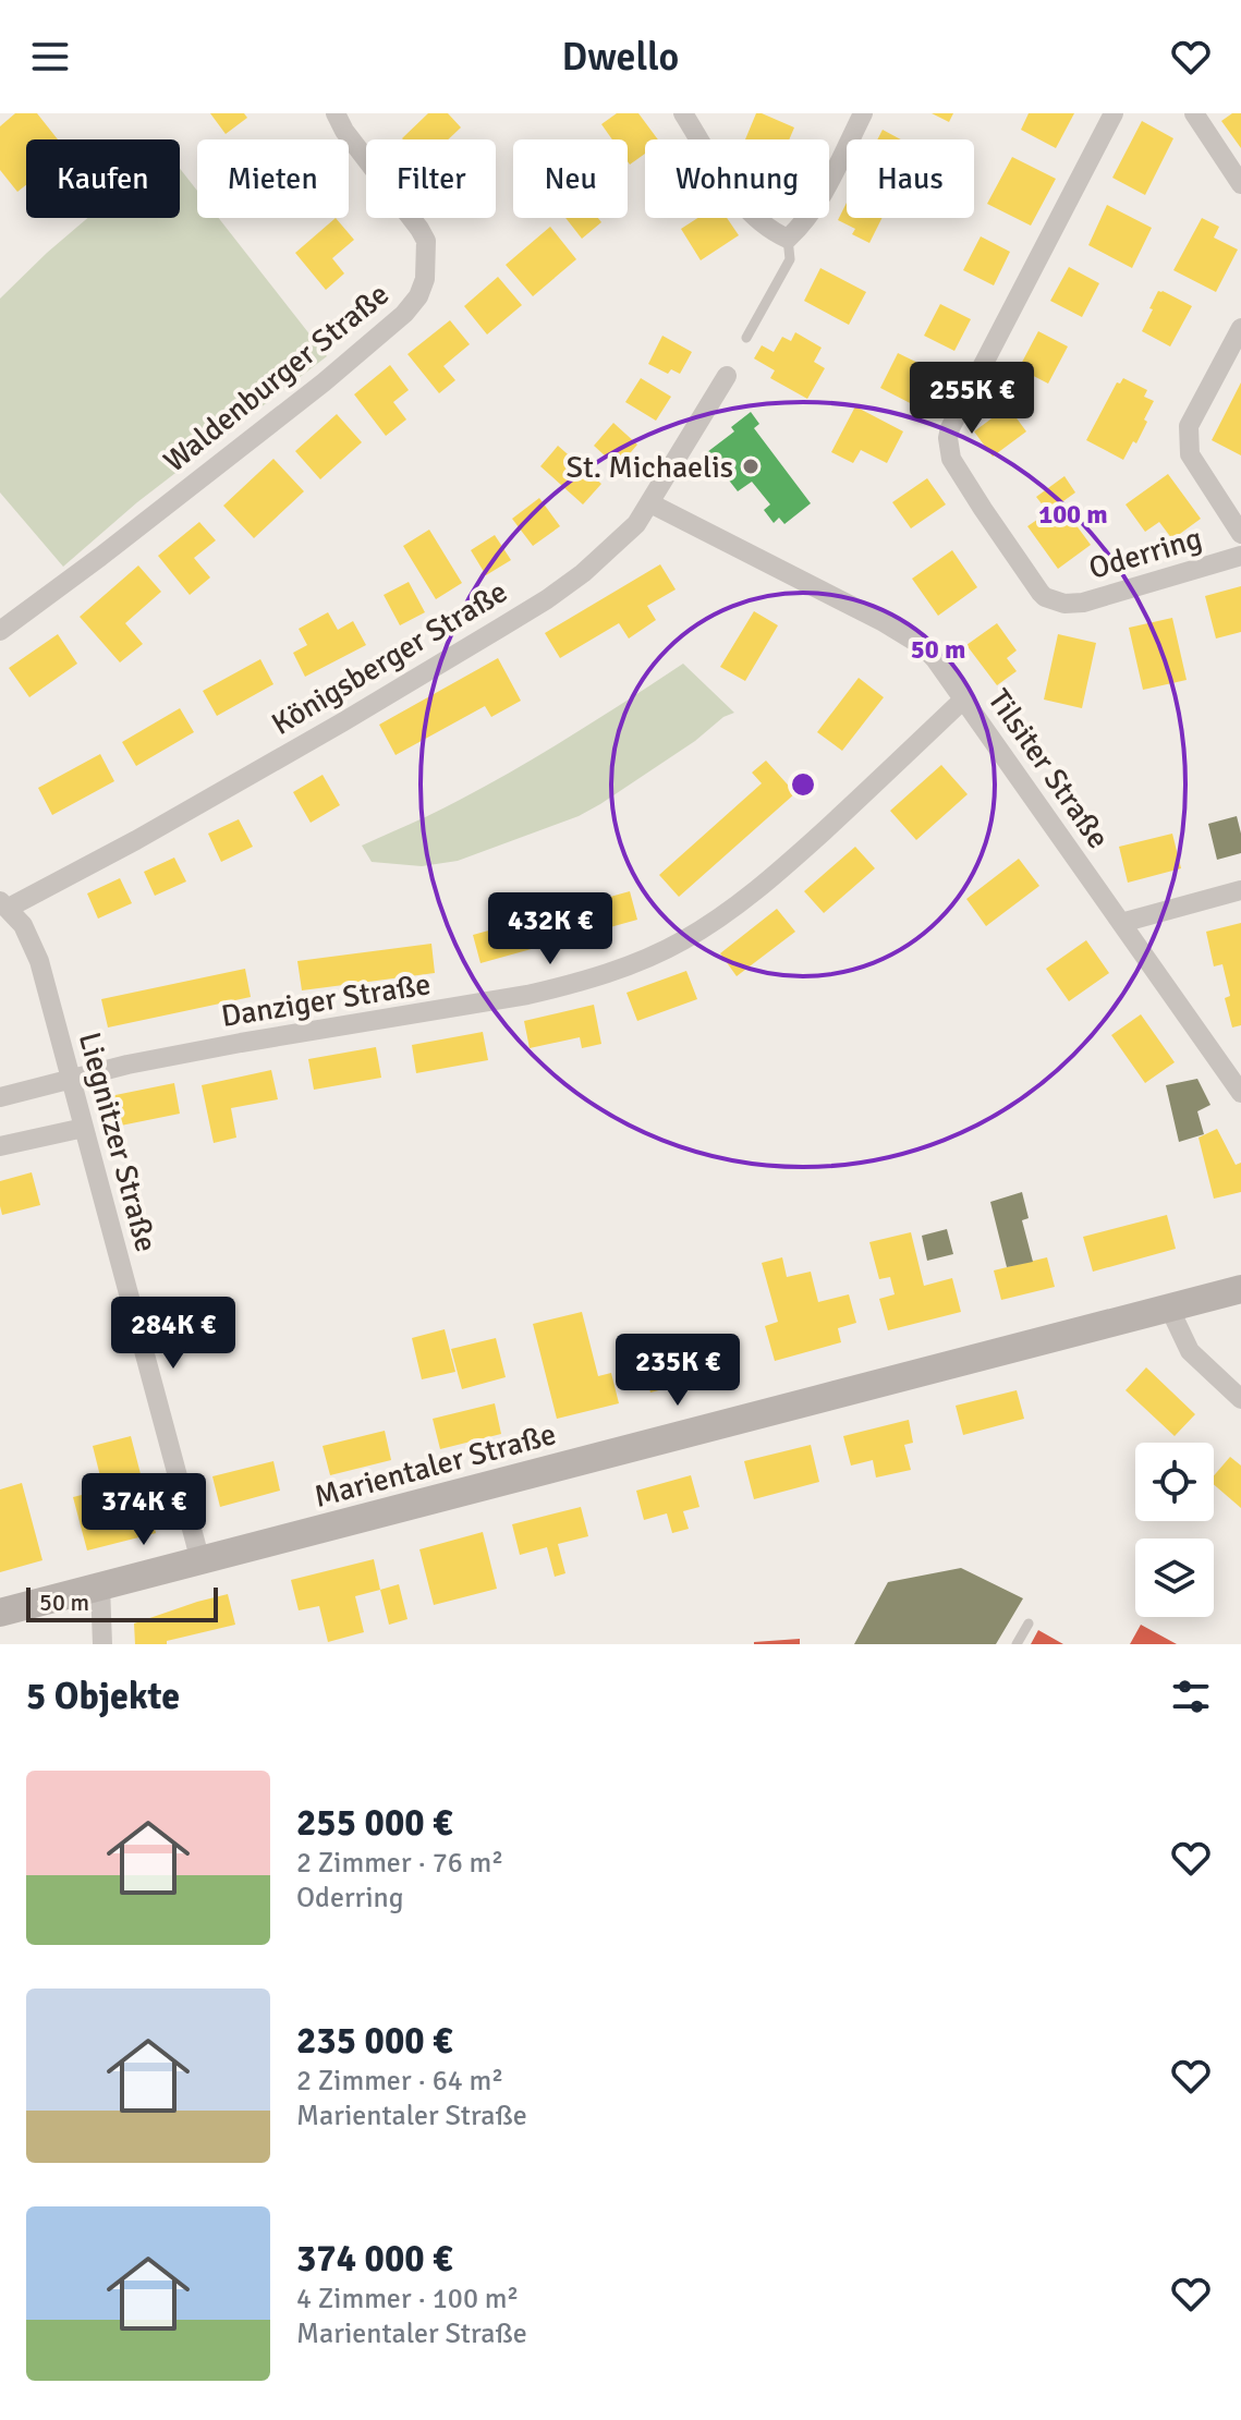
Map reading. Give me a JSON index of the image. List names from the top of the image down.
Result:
{
  "streets": {
    "main road": ["Marientaler Straße"],
    "street": [
      "Waldenburger Straße",
      "Oderring",
      "Königsberger Straße",
      "Tilsiter Straße",
      "Danziger Straße",
      "Liegnitzer Straße"
    ]
  },
  "crossings": [
    ["Königsberger Straße", "Tilsiter Straße"],
    ["Königsberger Straße", "Liegnitzer Straße"],
    ["Tilsiter Straße", "Danziger Straße"],
    ["Danziger Straße", "Liegnitzer Straße"],
    ["Liegnitzer Straße", "Marientaler Straße"]
  ],
  "places": ["St. Michaelis"],
  "scale_bar": "50 m",
  "page": {
    "header": "Dwello",
    "chip": [
      "Kaufen",
      "Mieten",
      "Filter",
      "Neu",
      "Wohnung",
      "Haus"
    ],
    "price": [
      "255K €",
      "432K €",
      "284K €",
      "235K €",
      "374K €"
    ],
    "scale": "50 m",
    "heading": "5 Objekte",
    "list": [
      {
        "name": "255 000 €",
        "note": "2 Zimmer · 76 m² · Oderring"
      },
      {
        "name": "235 000 €",
        "note": "2 Zimmer · 64 m² · Marientaler Straße"
      },
      {
        "name": "374 000 €",
        "note": "4 Zimmer · 100 m² · Marientaler Straße"
      }
    ]
  },
  "rings": ["100 m", "50 m"]
}
